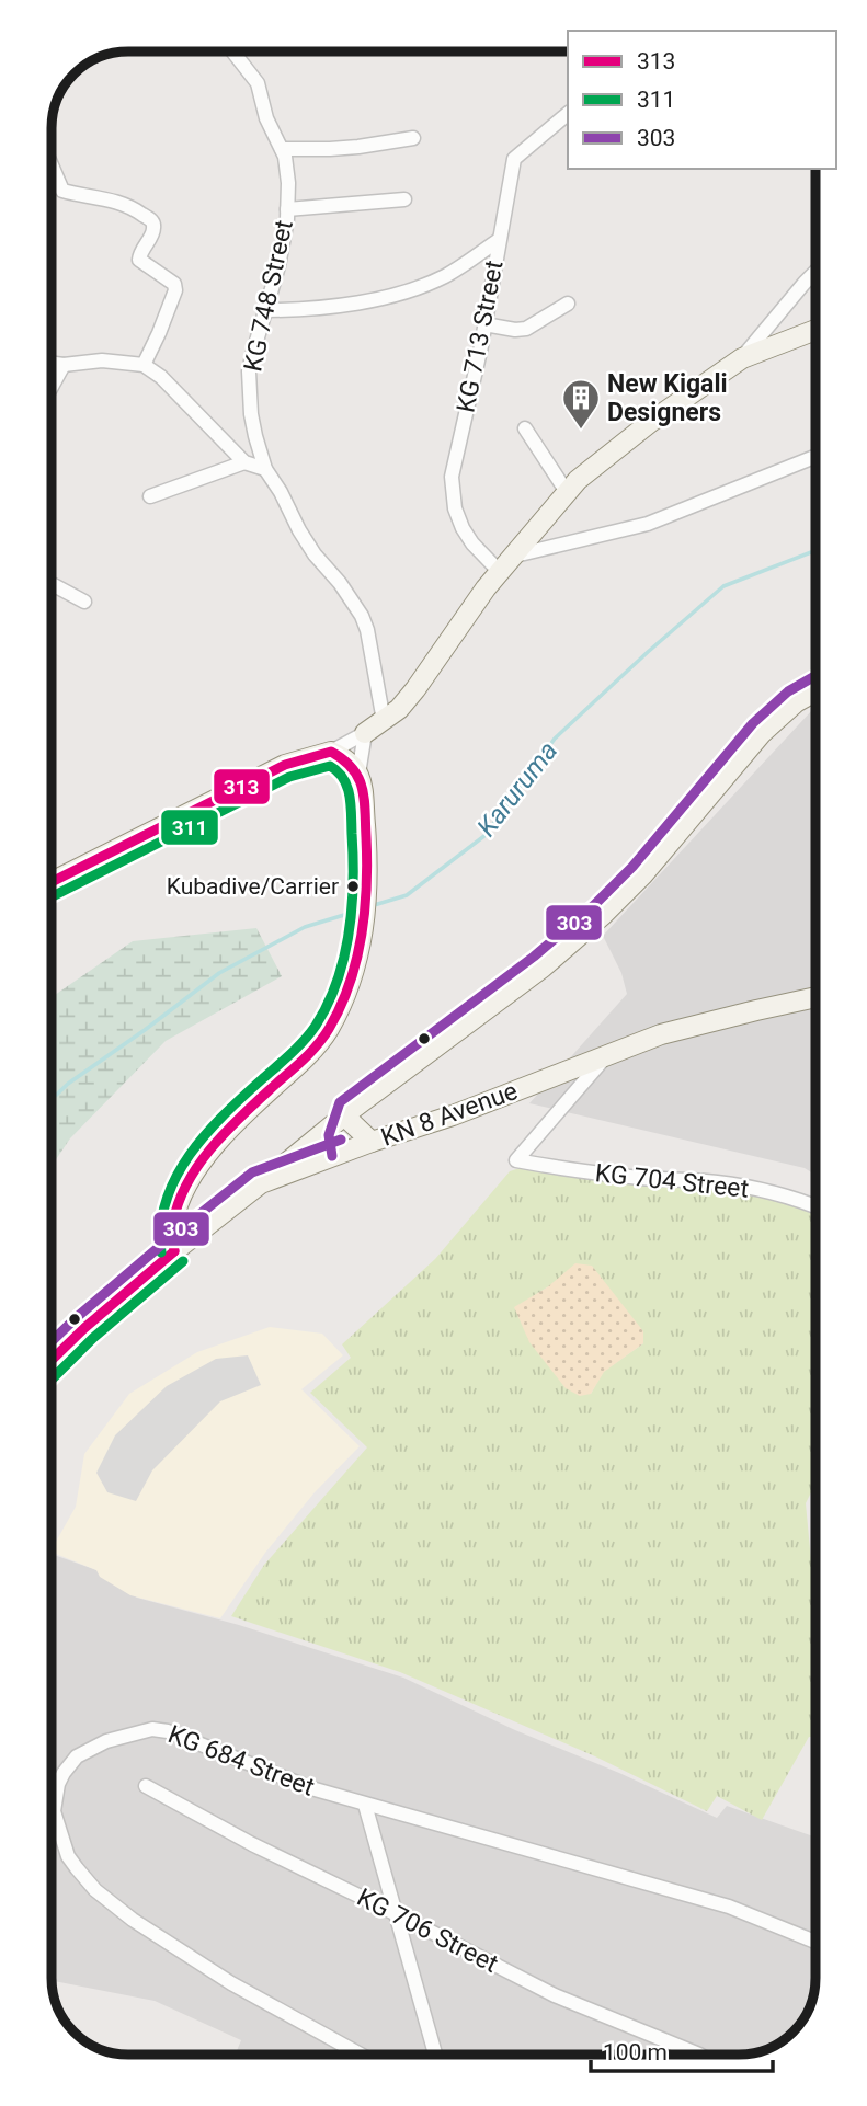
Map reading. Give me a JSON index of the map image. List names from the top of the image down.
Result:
{
  "streets": {
    "main road": ["KN 8 Avenue"],
    "street": [
      "KG 748 Street",
      "KG 713 Street",
      "KG 704 Street",
      "KG 684 Street",
      "KG 706 Street"
    ]
  },
  "crossings": [
    ["KN 8 Avenue", "KG 704 Street"]
  ],
  "water": ["Karuruma"],
  "places": {
    "building": ["New Kigali Designers"],
    "other": ["Kubadive/Carrier"]
  },
  "lines": ["transit line 303", "transit line 313", "transit line 311"],
  "legend": ["313", "311", "303"],
  "scale_bar": "100 m"
}
